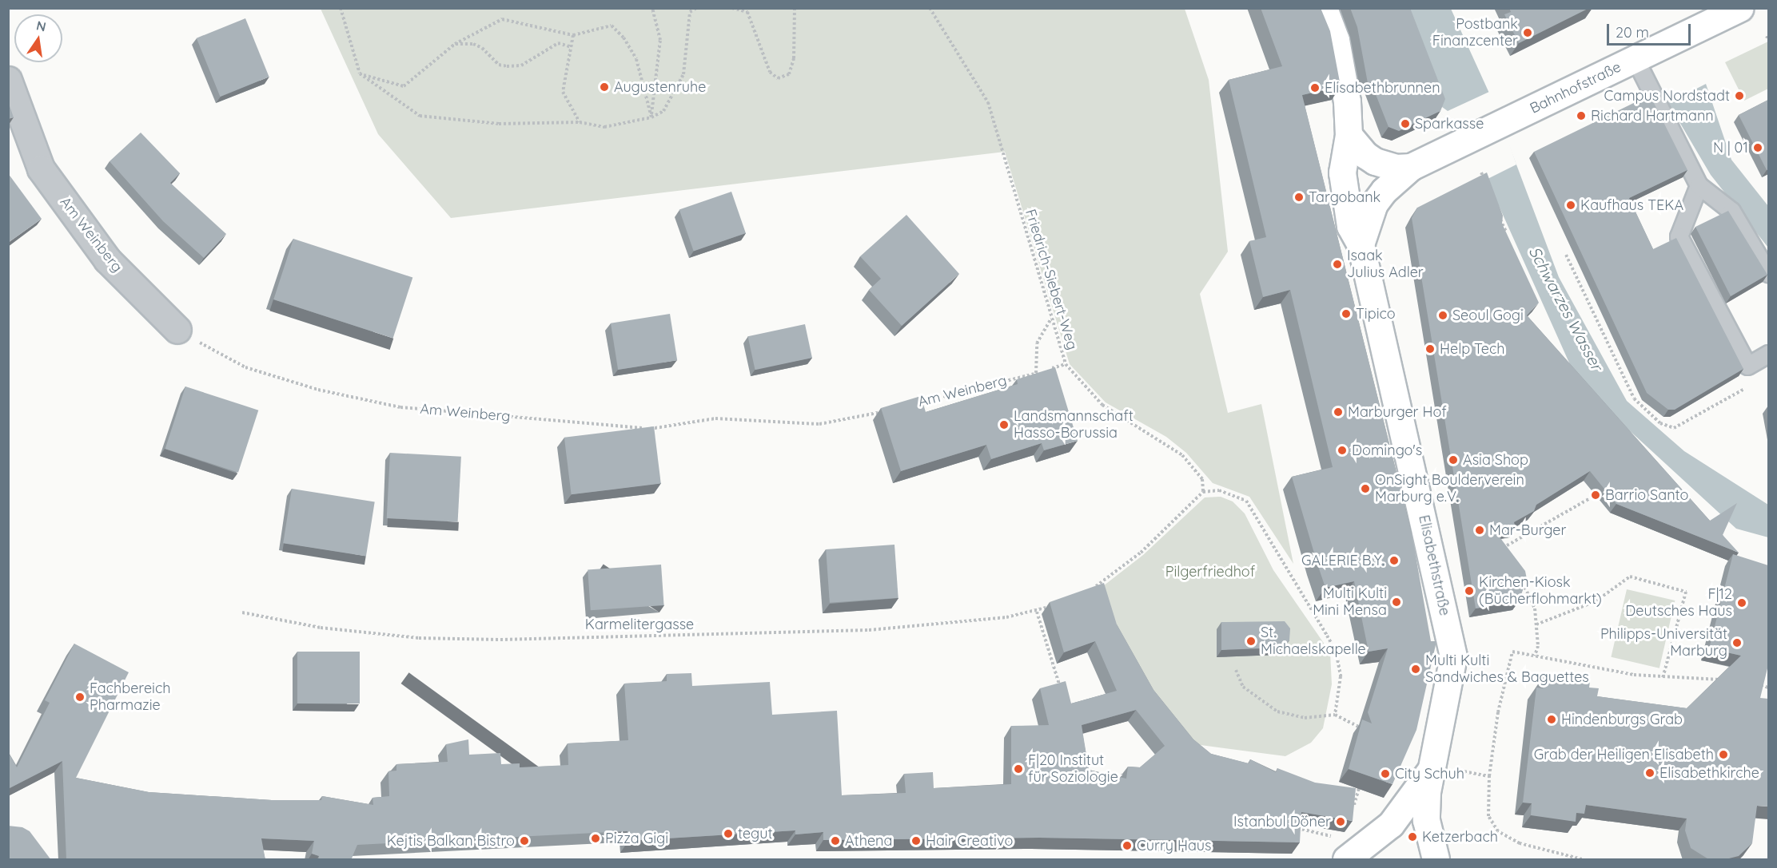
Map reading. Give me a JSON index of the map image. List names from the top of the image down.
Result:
{
  "streets": {
    "main road": ["Bahnhofstraße", "Elisabethstraße"],
    "street": ["Am Weinberg"],
    "path": ["Friedrich-Siebert-Weg", "Karmelitergasse"]
  },
  "crossings": [
    ["Bahnhofstraße", "Elisabethstraße"],
    ["Am Weinberg", "Friedrich-Siebert-Weg"]
  ],
  "water": ["Schwarzes Wasser"],
  "parks": ["Pilgerfriedhof"],
  "places": [
    "Postbank Finanzcenter",
    "Augustenruhe",
    "Elisabethbrunnen",
    "Campus Nordstadt",
    "Richard Hartmann",
    "Sparkasse",
    "N | 01",
    "Targobank",
    "Kaufhaus TEKA",
    "Isaak Julius Adler",
    "Tipico",
    "Seoul Gogi",
    "Help Tech",
    "Marburger Hof",
    "Landsmannschaft Hasso-Borussia",
    "Domingo's",
    "Asia Shop",
    "OnSight Boulderverein Marburg e.V.",
    "Barrio Santo",
    "Mar-Burger",
    "GALERIE B.Y.",
    "Kirchen-Kiosk (Bücherflohmarkt)",
    "Multi Kulti Mini Mensa",
    "F|12 Deutsches Haus",
    "St. Michaelskapelle",
    "Philipps-Universität Marburg",
    "Multi Kulti Sandwiches & Baguettes",
    "Fachbereich Pharmazie",
    "Hindenburgs Grab",
    "Grab der Heiligen Elisabeth",
    "F|20 Institut für Soziologie",
    "Elisabethkirche",
    "City Schuh",
    "Istanbul Döner",
    "tegut",
    "Ketzerbach",
    "Pizza Gigi",
    "Kejtis Balkan Bistro",
    "Athena",
    "Hair Creativo",
    "Curry Haus"
  ],
  "scale_bar": "20 m",
  "north": "top"
}
